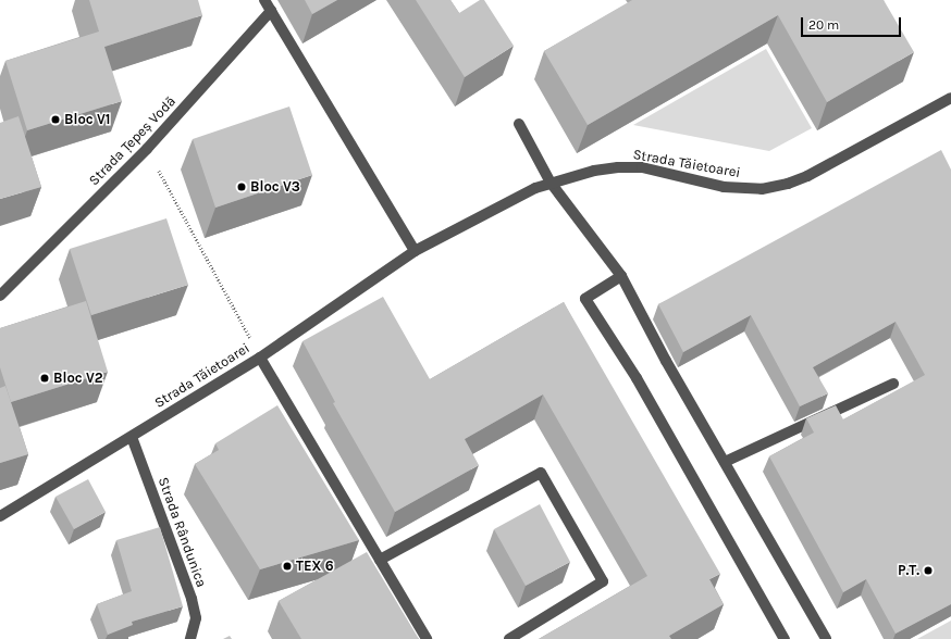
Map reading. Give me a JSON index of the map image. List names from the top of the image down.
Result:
{
  "streets": {
    "street": ["Strada Țepeș Vodă", "Strada Tăietoarei", "Strada Rândunica"]
  },
  "crossings": [
    ["Strada Tăietoarei", "Strada Rândunica"]
  ],
  "places": [
    "Bloc V1",
    "Bloc V3",
    "Bloc V2",
    "TEX 6",
    "P.T."
  ],
  "scale_bar": "20 m"
}
